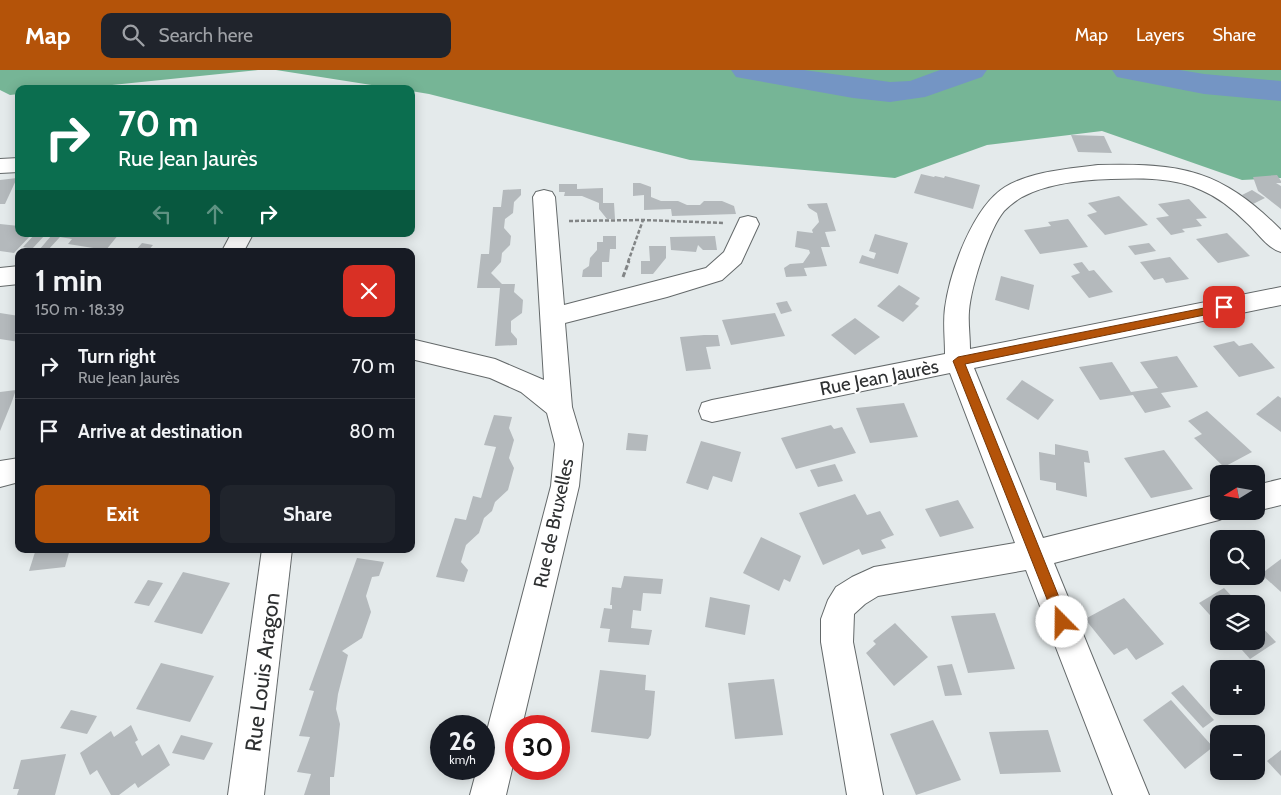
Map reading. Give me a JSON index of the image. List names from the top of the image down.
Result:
{
  "streets": {
    "street": ["Rue Jean Jaurès", "Rue de Bruxelles", "Rue Louis Aragon"]
  },
  "north": "left",
  "page": {
    "header": "Map",
    "search": "Search here",
    "nav": ["Map", "Layers", "Share"],
    "turn": ["70 m", "Rue Jean Jaurès"],
    "heading": ["1 min", "150 m · 18:39"],
    "list": [
      {
        "name": "Turn right",
        "note": "Rue Jean Jaurès",
        "value": "70 m"
      },
      {
        "name": "Arrive at destination",
        "value": "80 m"
      }
    ],
    "map_buttons": ["+", "−"],
    "buttons": ["Exit", "Share"],
    "speed": "26 km/h",
    "limit": "30"
  }
}
